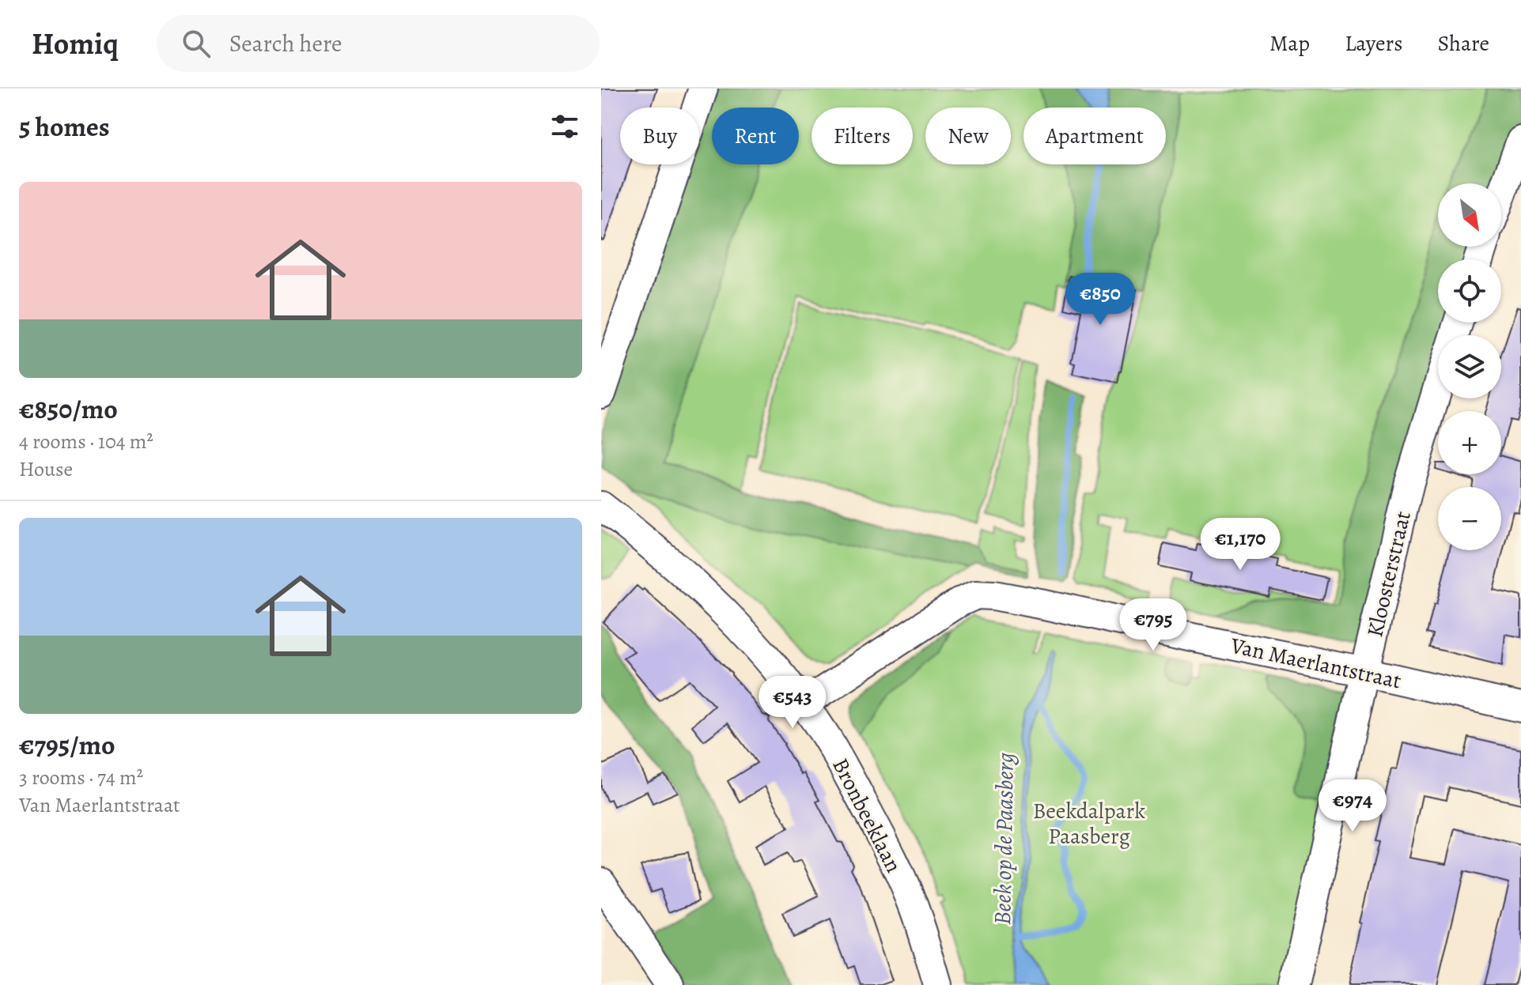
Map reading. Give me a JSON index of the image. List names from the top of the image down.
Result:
{
  "streets": {
    "street": ["Kloosterstraat", "Van Maerlantstraat", "Bronbeeklaan"]
  },
  "crossings": [
    ["Kloosterstraat", "Van Maerlantstraat"],
    ["Van Maerlantstraat", "Bronbeeklaan"]
  ],
  "water": ["Beek op de Paasberg"],
  "parks": ["Beekdalpark Paasberg"],
  "north": "bottom right",
  "page": {
    "header": "Homiq",
    "search": "Search here",
    "nav": ["Map", "Layers", "Share"],
    "heading": "5 homes",
    "chip": [
      "Buy",
      "Rent",
      "Filters",
      "New",
      "Apartment"
    ],
    "list": [
      {
        "name": "€850/mo",
        "note": "4 rooms · 104 m² · House"
      },
      {
        "name": "€795/mo",
        "note": "3 rooms · 74 m² · Van Maerlantstraat"
      }
    ],
    "map_buttons": ["+", "−"],
    "price": [
      "€850",
      "€1,170",
      "€795",
      "€543",
      "€974"
    ]
  }
}
